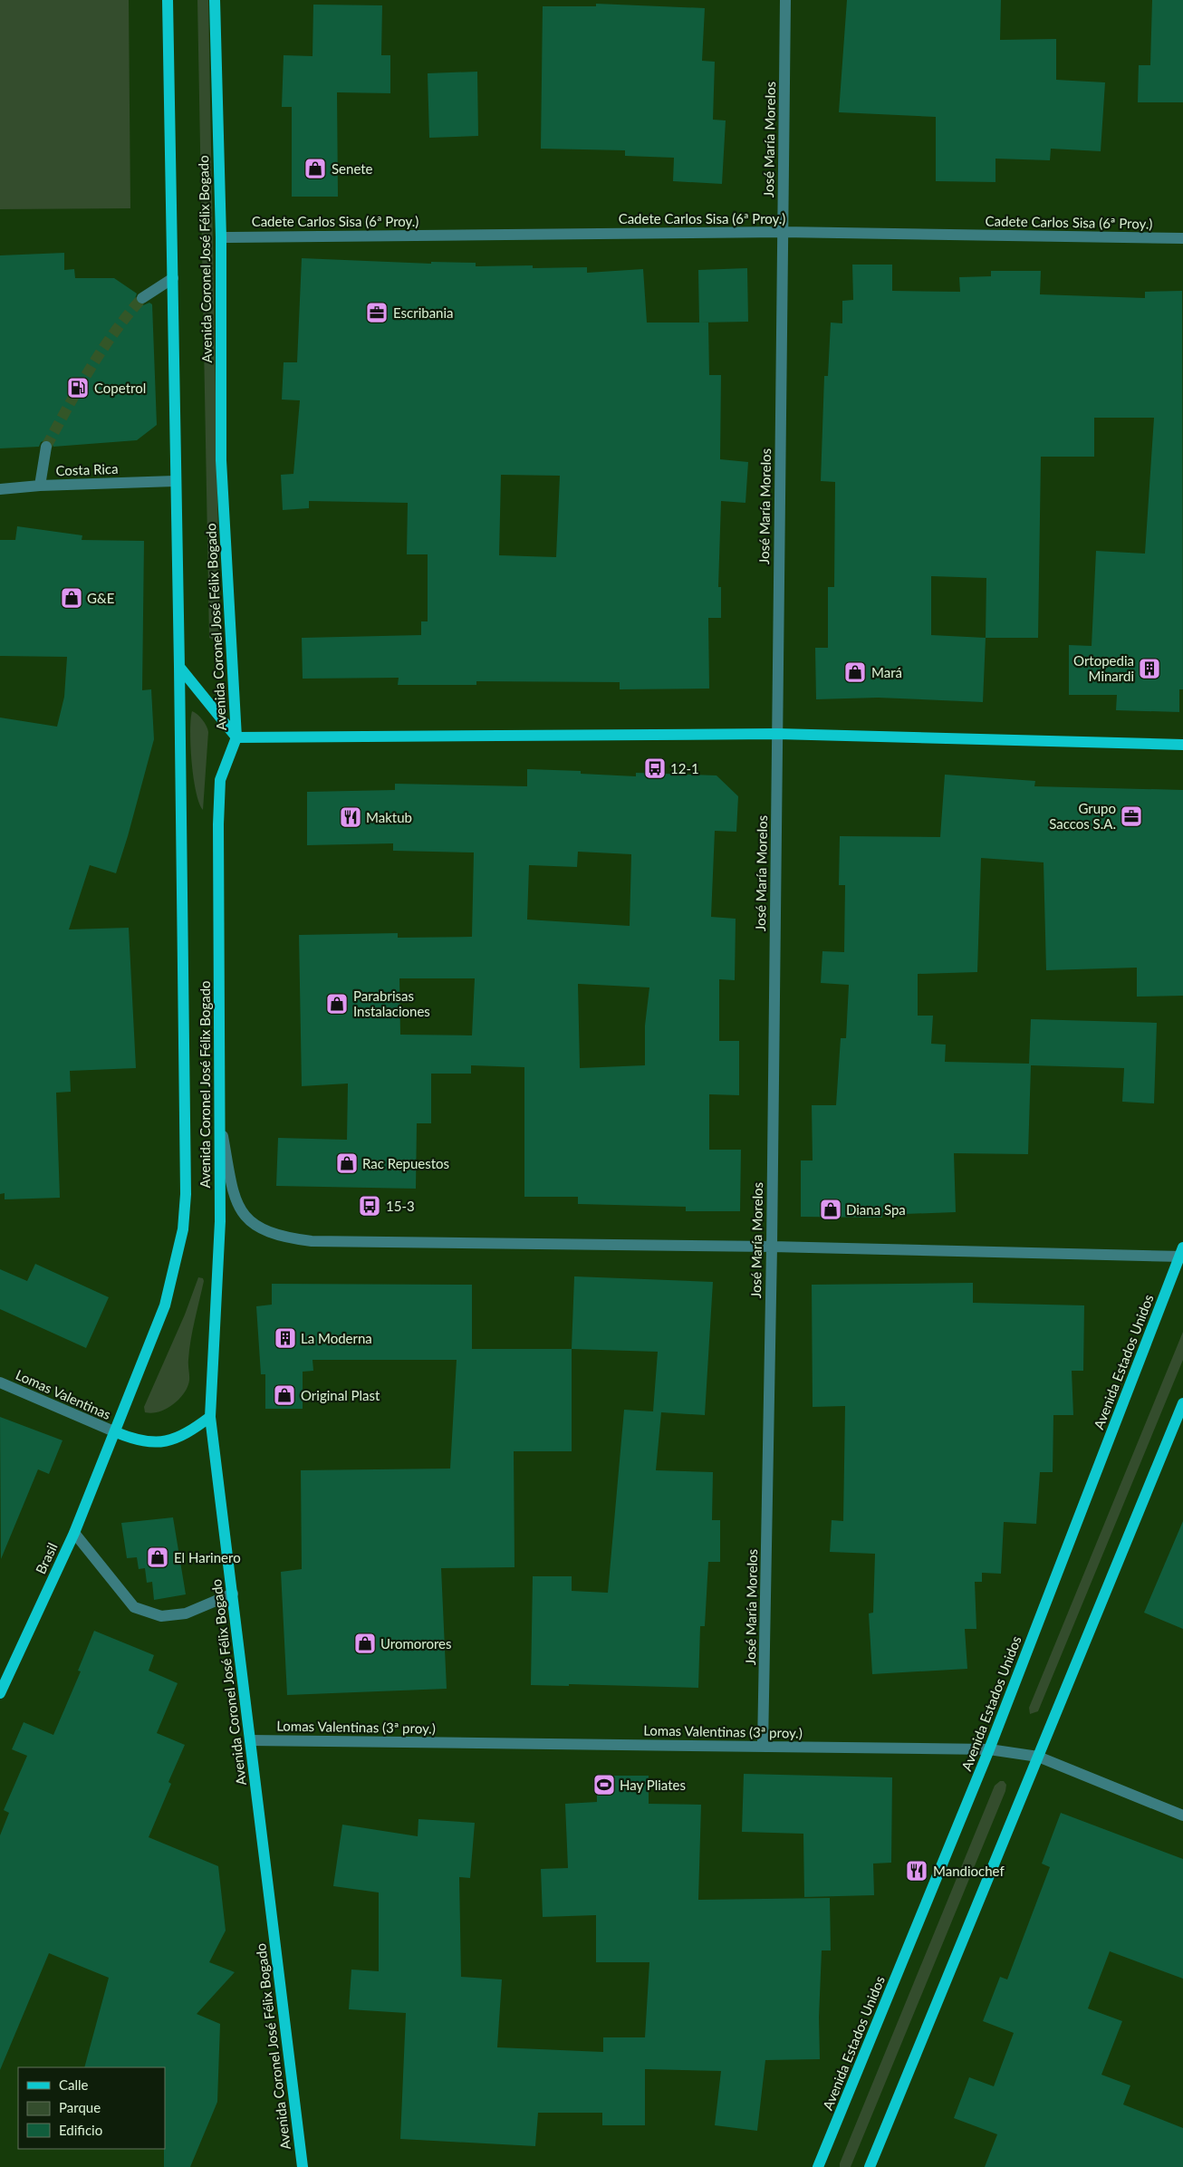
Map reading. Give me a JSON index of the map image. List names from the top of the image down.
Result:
{
  "streets": {
    "main road": ["Avenida Coronel José Félix Bogado", "Avenida Estados Unidos", "Brasil"],
    "street": [
      "José María Morelos",
      "Cadete Carlos Sisa (6ª Proy.)",
      "Costa Rica",
      "Lomas Valentinas",
      "Lomas Valentinas (3ª proy.)"
    ]
  },
  "crossings": [
    ["José María Morelos", "Cadete Carlos Sisa (6ª Proy.)"],
    ["José María Morelos", "Lomas Valentinas (3ª proy.)"],
    ["Cadete Carlos Sisa (6ª Proy.)", "Avenida Coronel José Félix Bogado"],
    ["Avenida Coronel José Félix Bogado", "Costa Rica"],
    ["Avenida Coronel José Félix Bogado", "Lomas Valentinas"],
    ["Avenida Coronel José Félix Bogado", "Brasil"],
    ["Avenida Coronel José Félix Bogado", "Lomas Valentinas (3ª proy.)"],
    ["Avenida Estados Unidos", "Lomas Valentinas (3ª proy.)"],
    ["Lomas Valentinas", "Brasil"]
  ],
  "places": {
    "shop": [
      "Senete",
      "G&E",
      "Mará",
      "Parabrisas Instalaciones",
      "Rac Repuestos",
      "Diana Spa",
      "Original Plast",
      "El Harinero",
      "Uromorores"
    ],
    "office": ["Escribania", "Grupo Saccos S.A."],
    "fuel station": ["Copetrol"],
    "building": ["Ortopedia Minardi", "La Moderna"],
    "bus stop": ["12-1", "15-3"],
    "restaurant": ["Maktub", "Mandiochef"],
    "sports": ["Hay Pliates"]
  },
  "legend": ["Calle", "Parque", "Edificio"]
}
